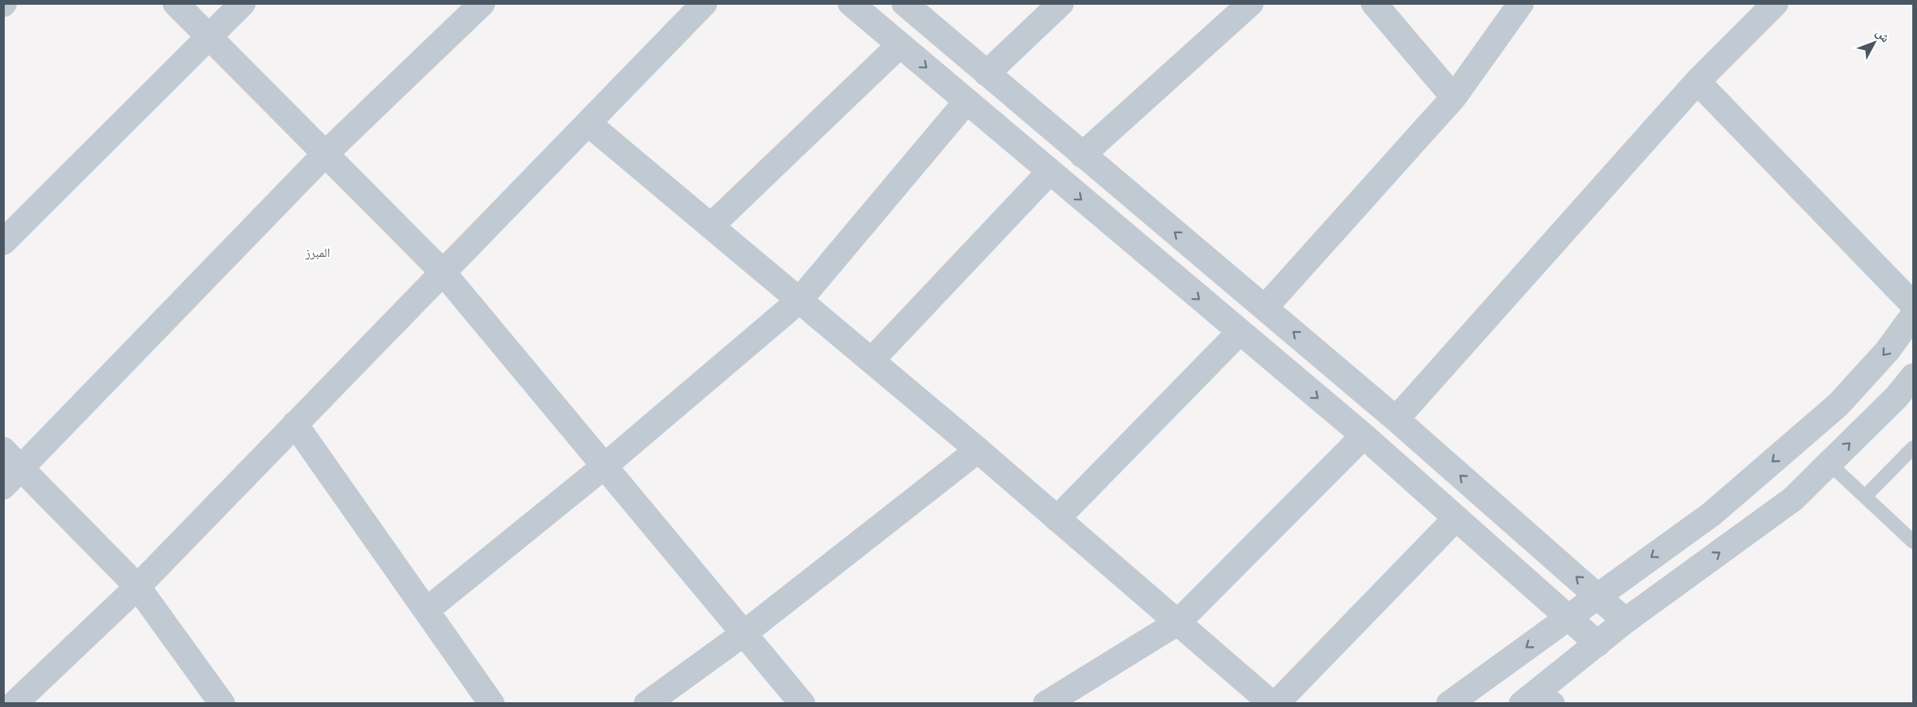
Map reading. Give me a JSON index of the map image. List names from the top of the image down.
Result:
{
  "districts": ["المبرز"],
  "north": "top right"
}
